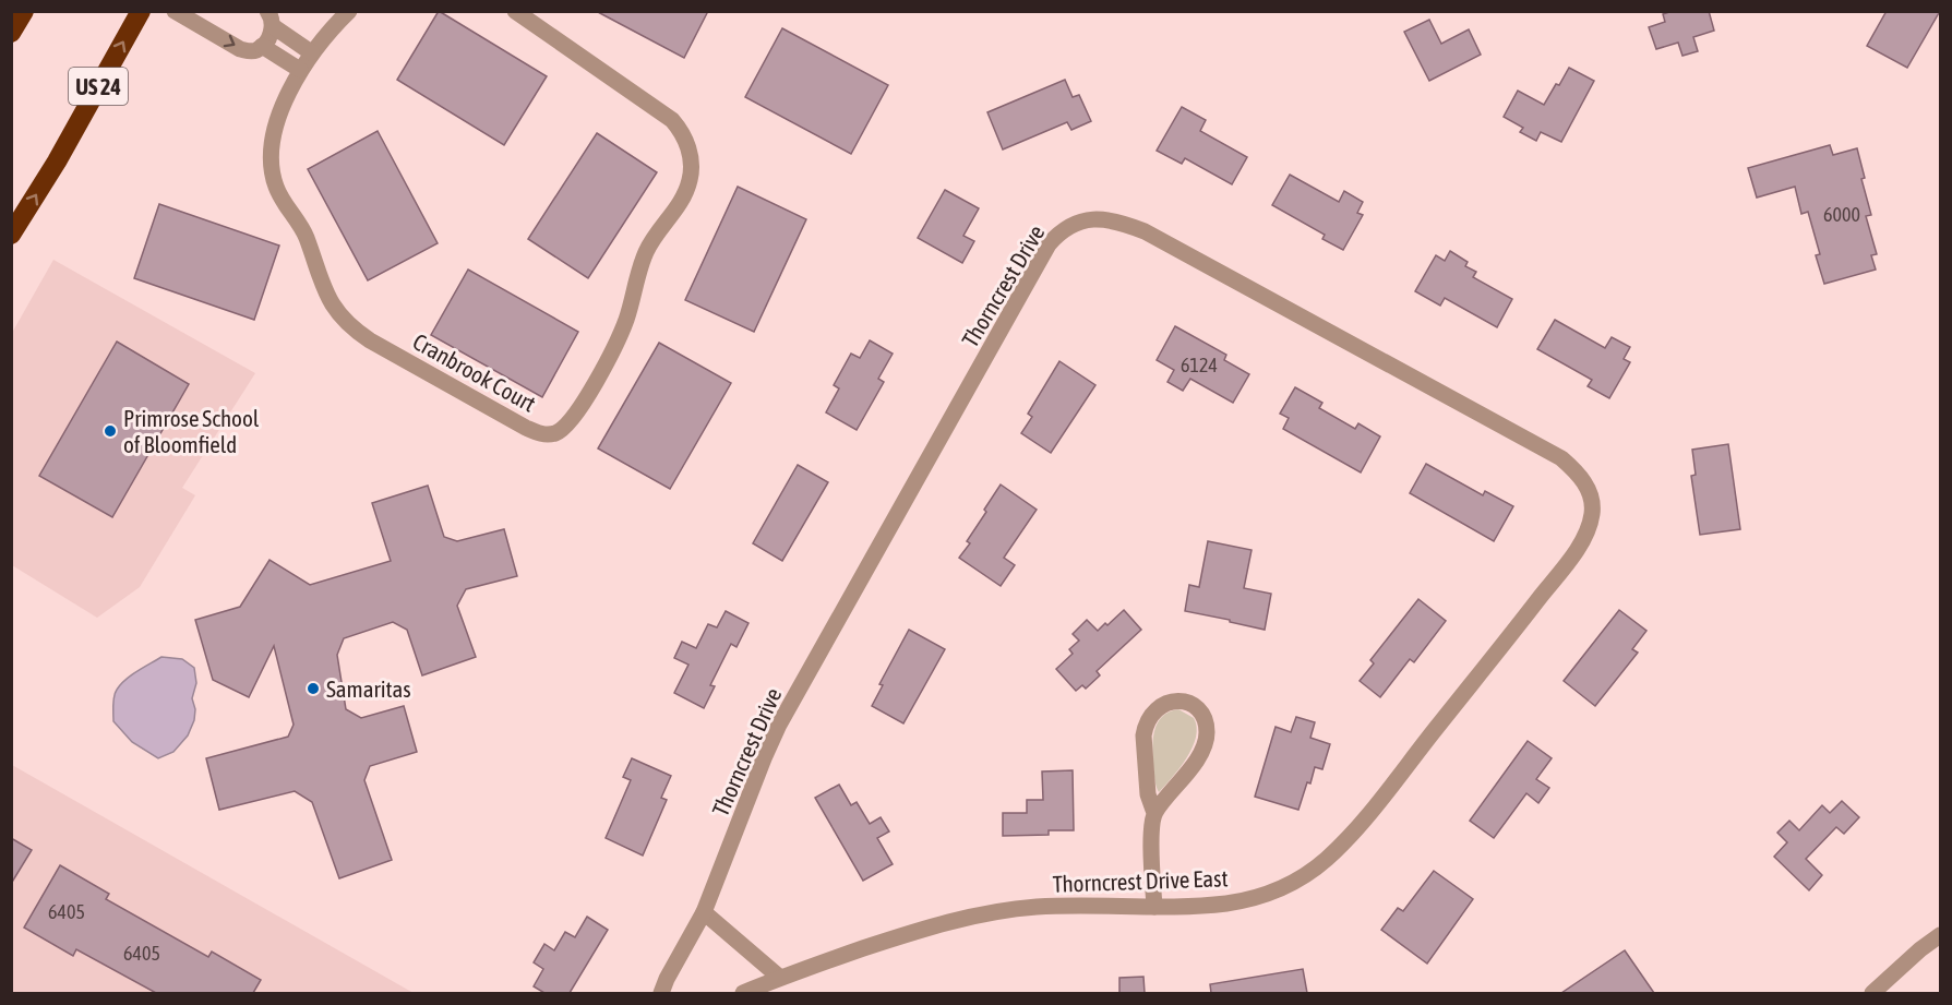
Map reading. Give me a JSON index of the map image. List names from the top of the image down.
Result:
{
  "streets": {
    "highway": ["US 24"],
    "street": ["Thorncrest Drive", "Cranbrook Court", "Thorncrest Drive East"]
  },
  "crossings": [
    ["Thorncrest Drive", "Thorncrest Drive East"]
  ],
  "places": ["Primrose School of Bloomfield", "Samaritas"],
  "house_numbers": [
    "6000",
    "6124",
    "6405",
    "6405"
  ]
}
